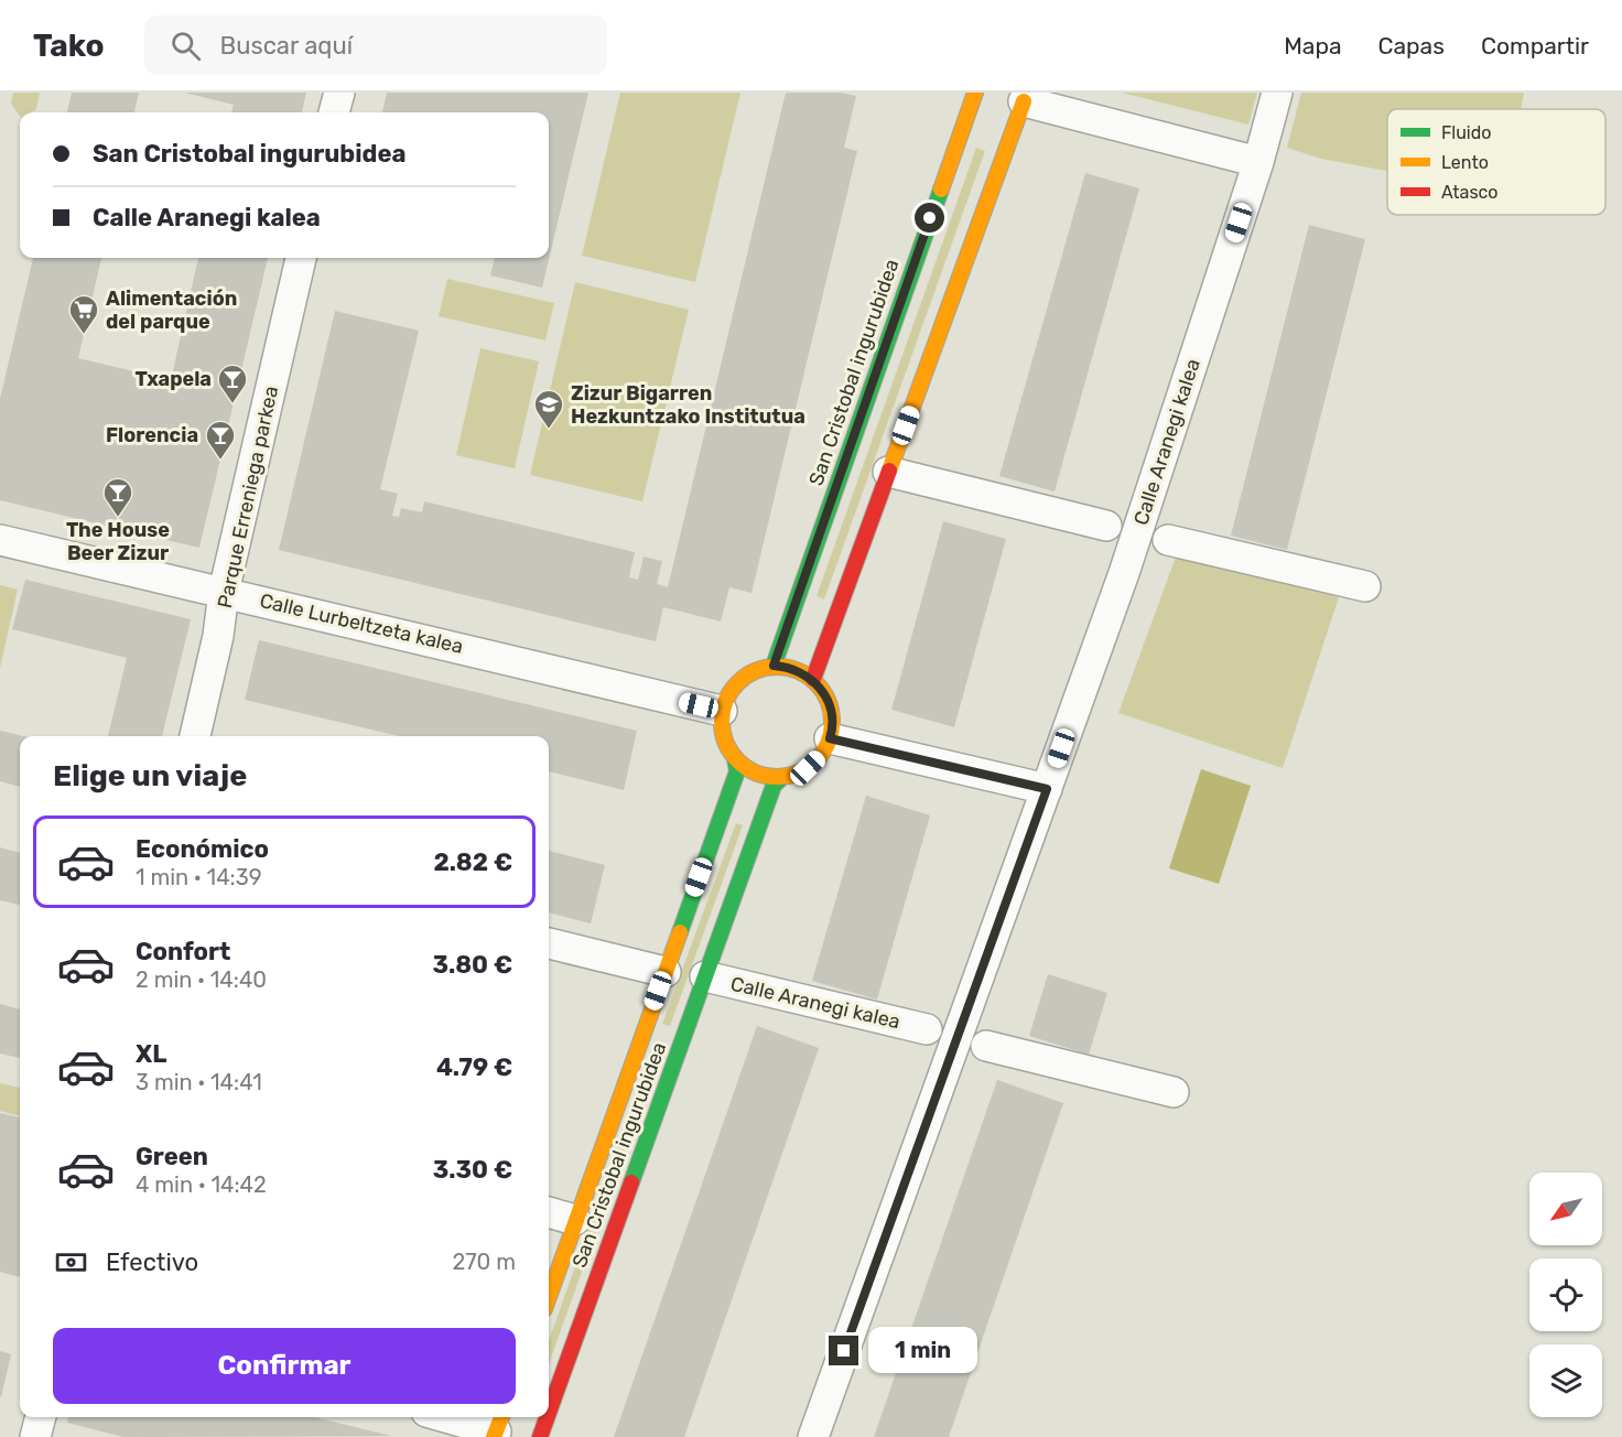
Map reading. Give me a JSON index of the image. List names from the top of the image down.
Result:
{
  "streets": {
    "street": [
      "San Cristobal ingurubidea",
      "Calle Aranegi kalea",
      "Parque Erreniega parkea",
      "Calle Lurbeltzeta kalea"
    ]
  },
  "crossings": [
    ["San Cristobal ingurubidea", "Calle Aranegi kalea"],
    ["San Cristobal ingurubidea", "Calle Lurbeltzeta kalea"],
    ["Parque Erreniega parkea", "Calle Lurbeltzeta kalea"]
  ],
  "places": {
    "supermarket": ["Alimentación del parque"],
    "bar": ["Txapela", "Florencia", "The House Beer Zizur"],
    "school or university": ["Zizur Bigarren Hezkuntzako Institutua"]
  },
  "legend": ["Fluido", "Lento", "Atasco"],
  "north": "bottom left",
  "page": {
    "header": "Tako",
    "search": "Buscar aquí",
    "nav": ["Mapa", "Capas", "Compartir"],
    "banner": ["San Cristobal ingurubidea", "Calle Aranegi kalea"],
    "heading": "Elige un viaje",
    "list": [
      {
        "name": "Económico",
        "note": "1 min · 14:39",
        "value": "2.82 €"
      },
      {
        "name": "Confort",
        "note": "2 min · 14:40",
        "value": "3.80 €"
      },
      {
        "name": "XL",
        "note": "3 min · 14:41",
        "value": "4.79 €"
      },
      {
        "name": "Green",
        "note": "4 min · 14:42",
        "value": "3.30 €"
      }
    ],
    "pay": ["Efectivo", "270 m"],
    "buttons": "Confirmar",
    "bubble": "1 min"
  }
}
